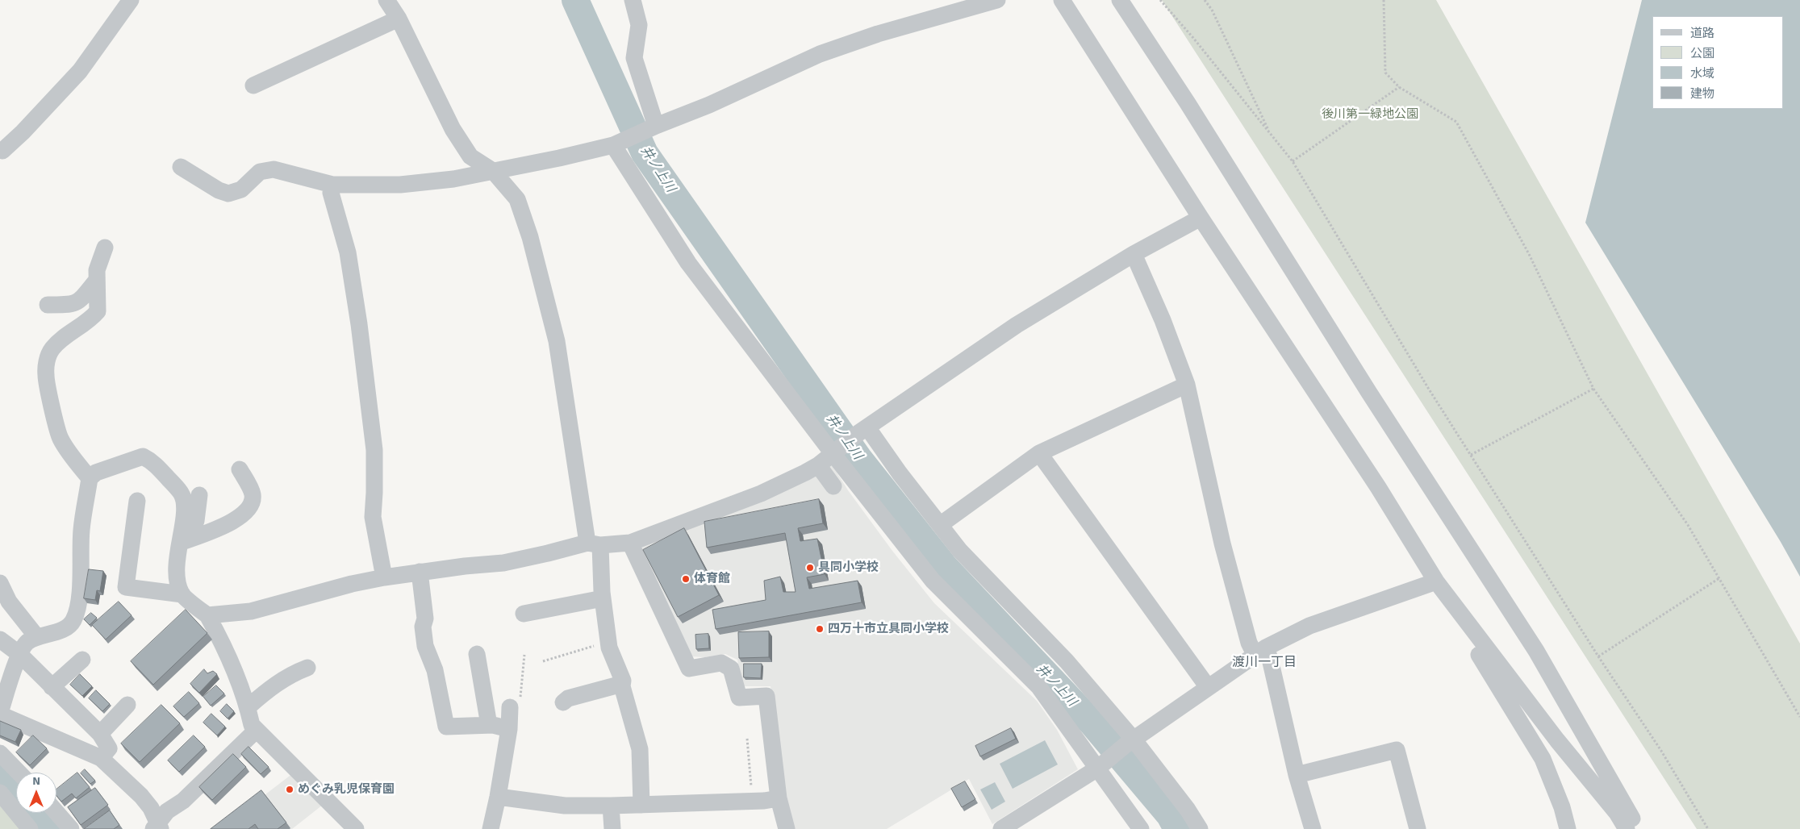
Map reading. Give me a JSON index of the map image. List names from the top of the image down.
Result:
{
  "districts": ["渡川一丁目"],
  "water": ["井ノ上川"],
  "parks": ["後川第一緑地公園"],
  "places": [
    "具同小学校",
    "体育館",
    "四万十市立具同小学校",
    "めぐみ乳児保育園"
  ],
  "legend": [
    "道路",
    "公園",
    "水域",
    "建物"
  ],
  "north": "top"
}
